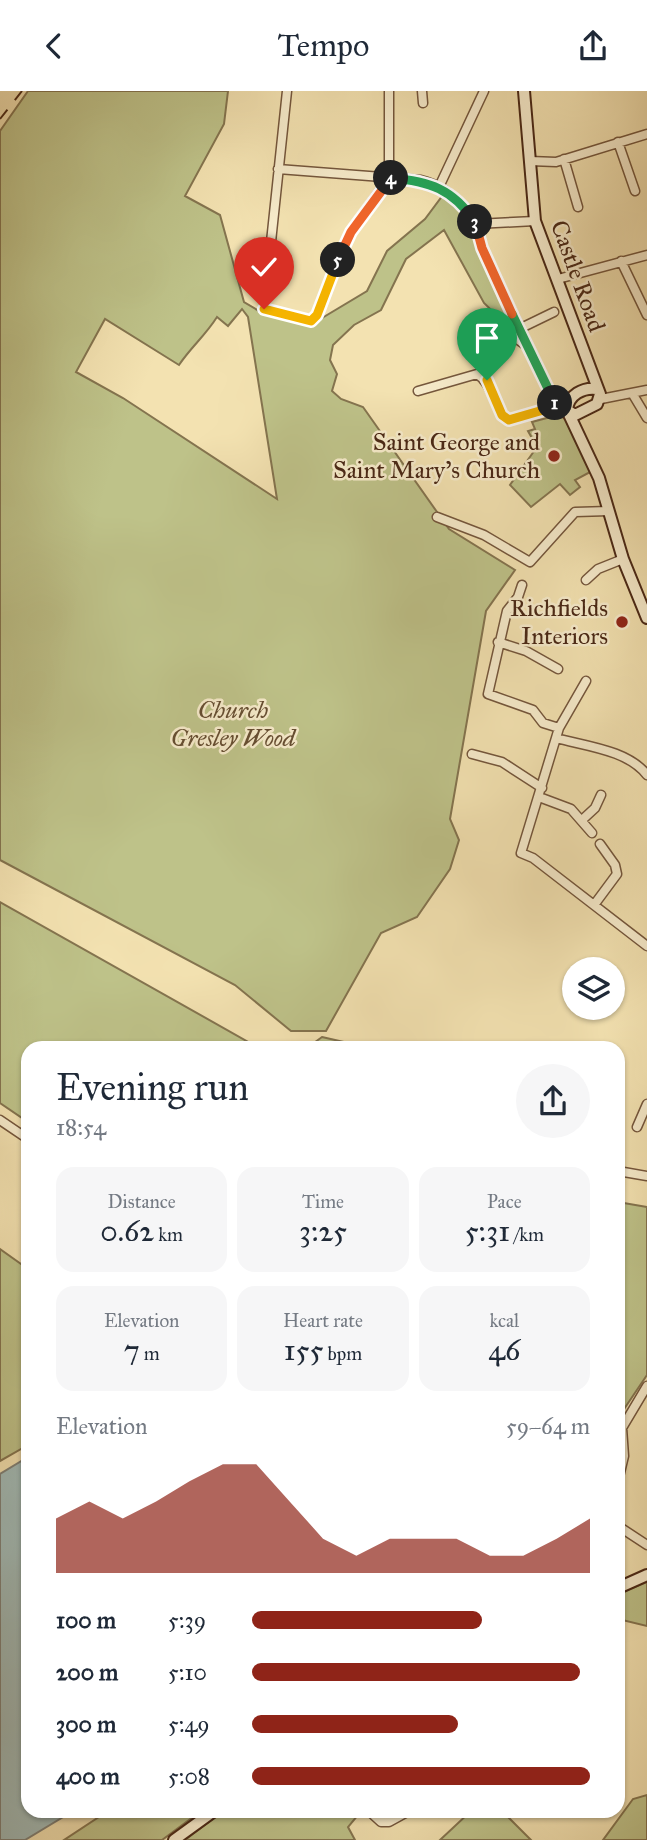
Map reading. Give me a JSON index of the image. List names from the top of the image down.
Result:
{
  "streets": {
    "street": ["Castle Road"]
  },
  "parks": ["Church Gresley Wood"],
  "places": ["Saint George and Saint Mary's Church", "Richfields Interiors"],
  "page": {
    "header": "Tempo",
    "pins": [
      "4",
      "3",
      "5",
      "1"
    ],
    "heading": ["Evening run", "18:54"],
    "stats": [
      ["Distance", "0.62 km"],
      ["Time", "3:25"],
      ["Pace", "5:31 /km"],
      ["Elevation", "7 m"],
      ["Heart rate", "155 bpm"],
      ["kcal", "46"]
    ],
    "chart": ["Elevation", "59–64 m"],
    "list": [
      {
        "name": "100 m",
        "note": "5:39"
      },
      {
        "name": "200 m",
        "note": "5:10"
      },
      {
        "name": "300 m",
        "note": "5:49"
      },
      {
        "name": "400 m",
        "note": "5:08"
      }
    ]
  }
}
